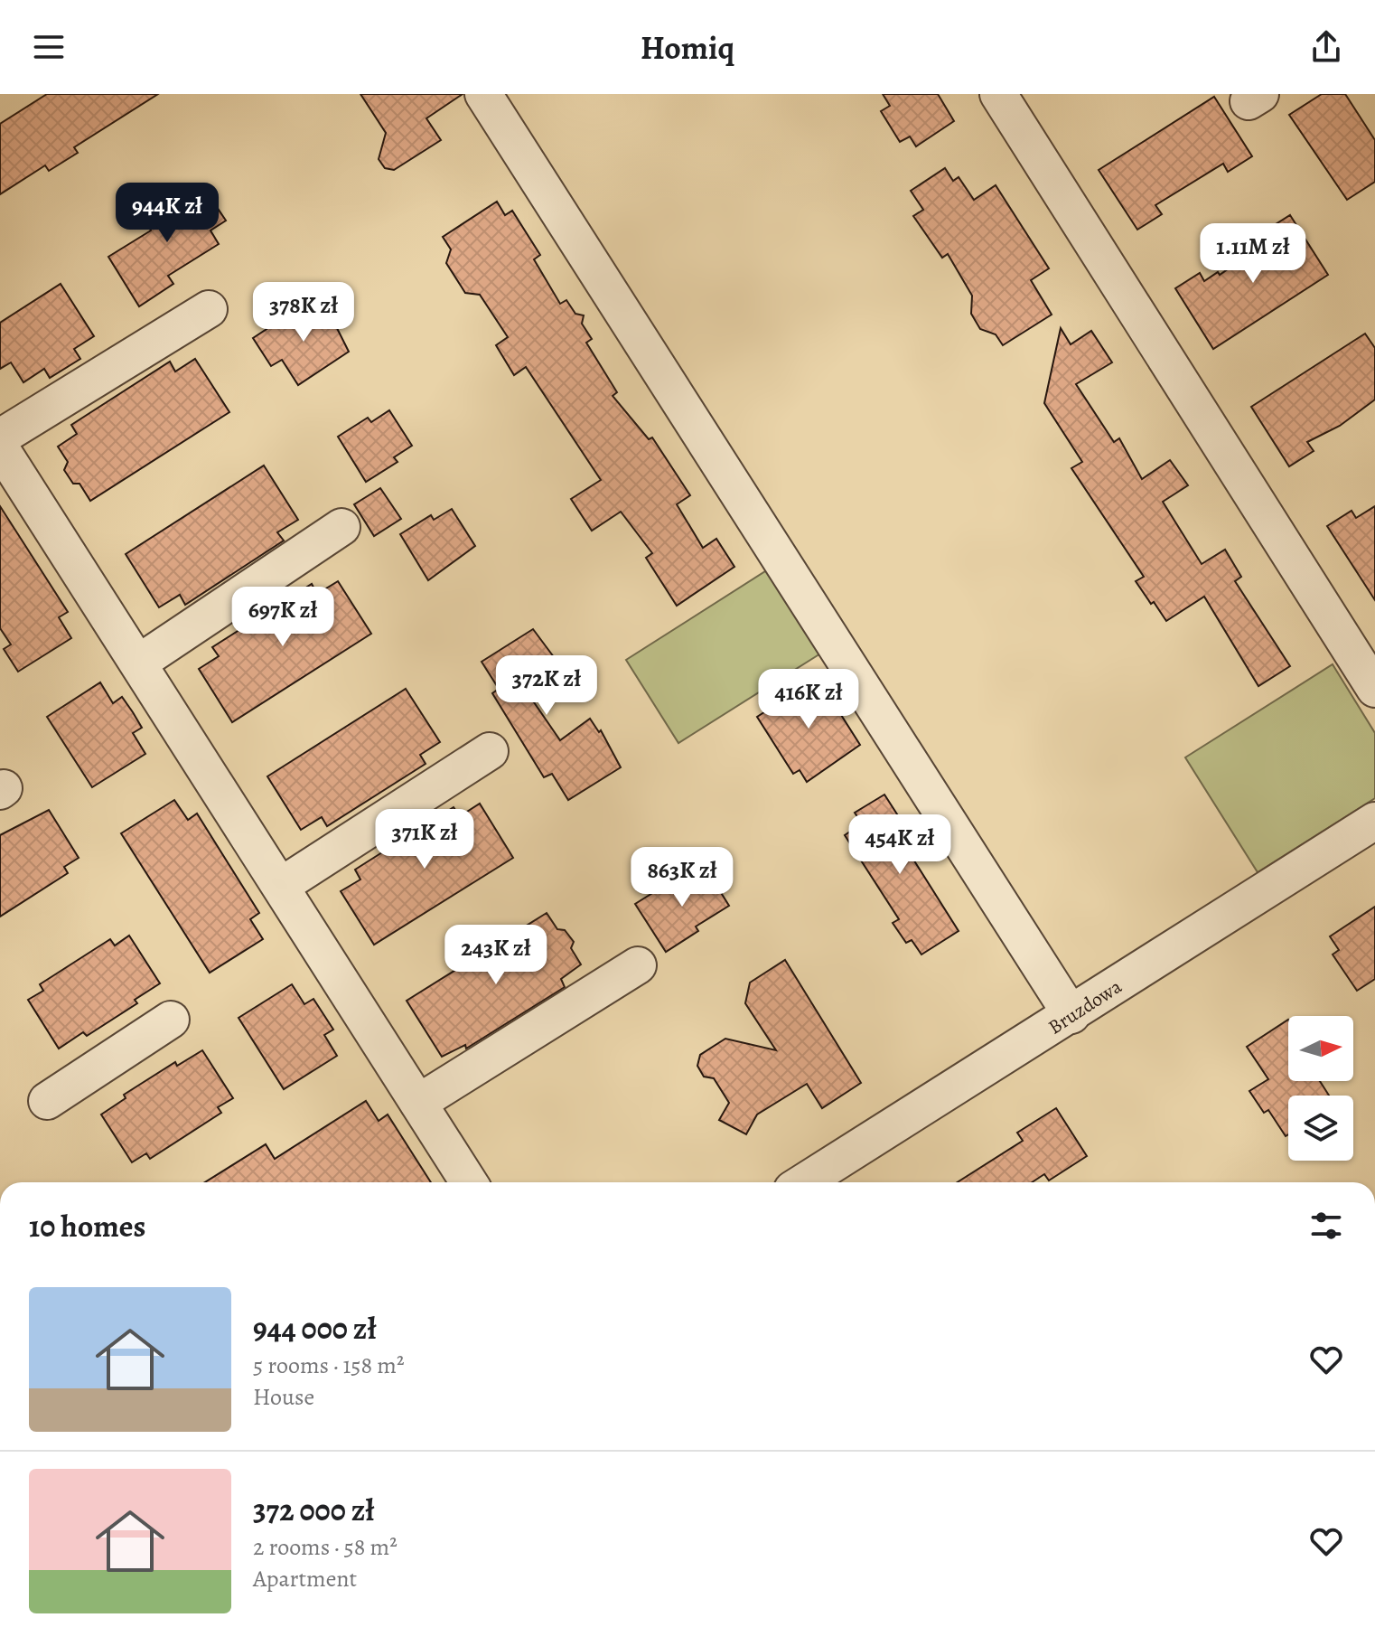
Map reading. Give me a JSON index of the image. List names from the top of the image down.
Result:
{
  "streets": {
    "street": ["Bruzdowa"]
  },
  "north": "right",
  "page": {
    "header": "Homiq",
    "price": [
      "944K zł",
      "1.11M zł",
      "378K zł",
      "697K zł",
      "372K zł",
      "416K zł",
      "371K zł",
      "454K zł",
      "863K zł",
      "243K zł"
    ],
    "heading": "10 homes",
    "list": [
      {
        "name": "944 000 zł",
        "note": "5 rooms · 158 m² · House"
      },
      {
        "name": "372 000 zł",
        "note": "2 rooms · 58 m² · Apartment"
      }
    ]
  }
}
